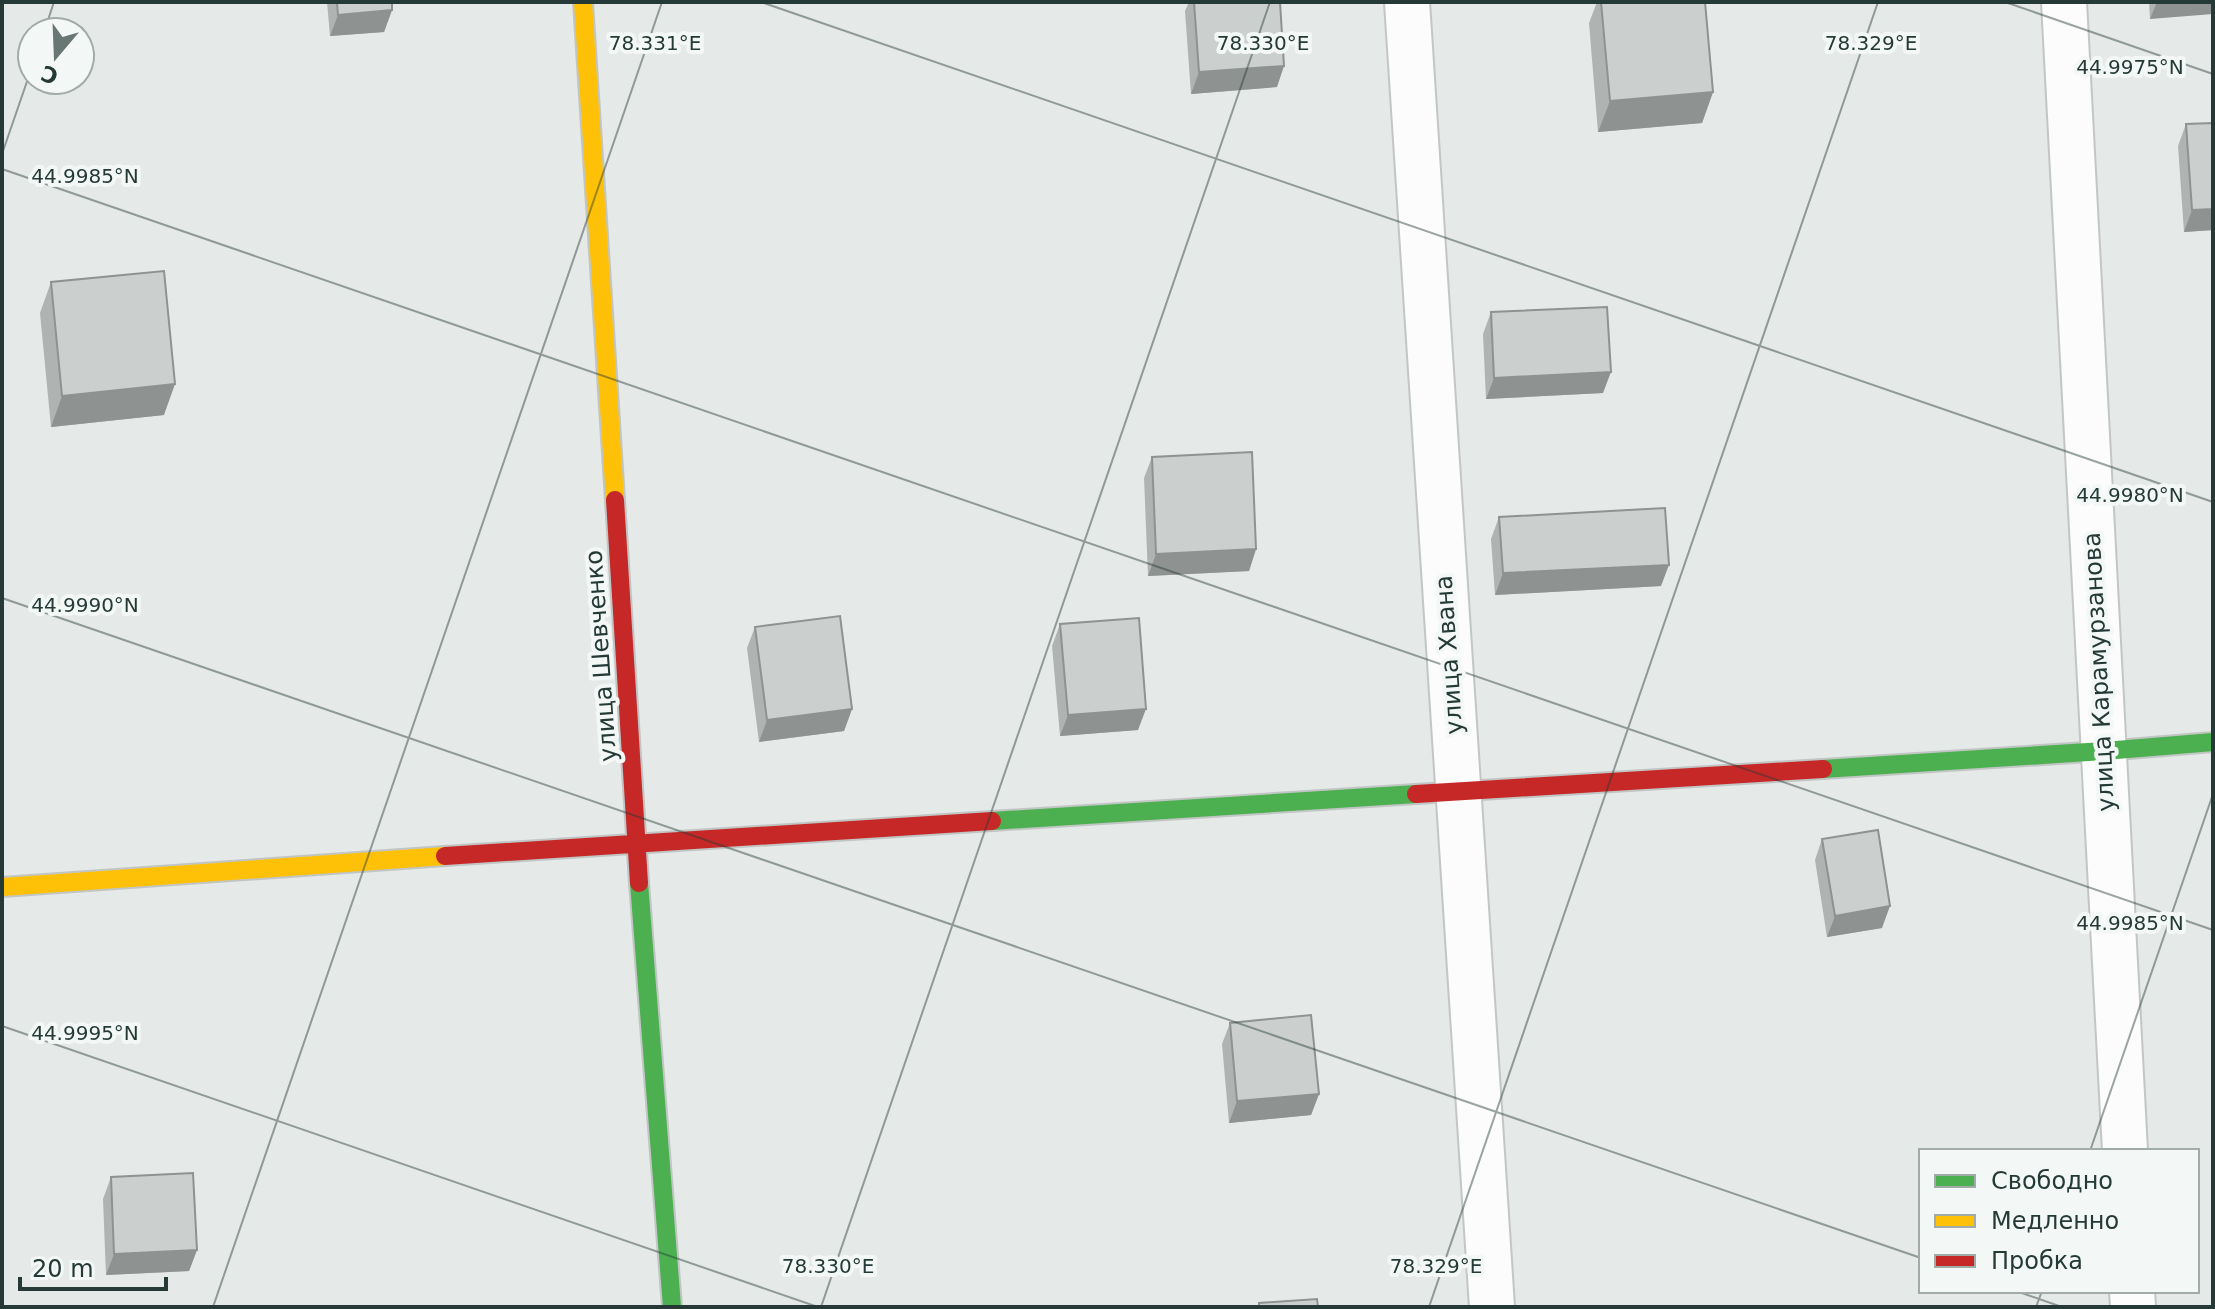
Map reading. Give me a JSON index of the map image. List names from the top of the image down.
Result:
{
  "streets": {
    "street": ["улица Хвана", "улица Шевченко", "улица Карамурзанова"]
  },
  "legend": ["Свободно", "Медленно", "Пробка"],
  "scale_bar": "20 m",
  "north": "bottom",
  "coordinates": [
    "78.330°E",
    "78.331°E",
    "78.329°E",
    "44.9975°N",
    "44.9985°N",
    "44.9980°N",
    "44.9990°N",
    "44.9995°N"
  ]
}
